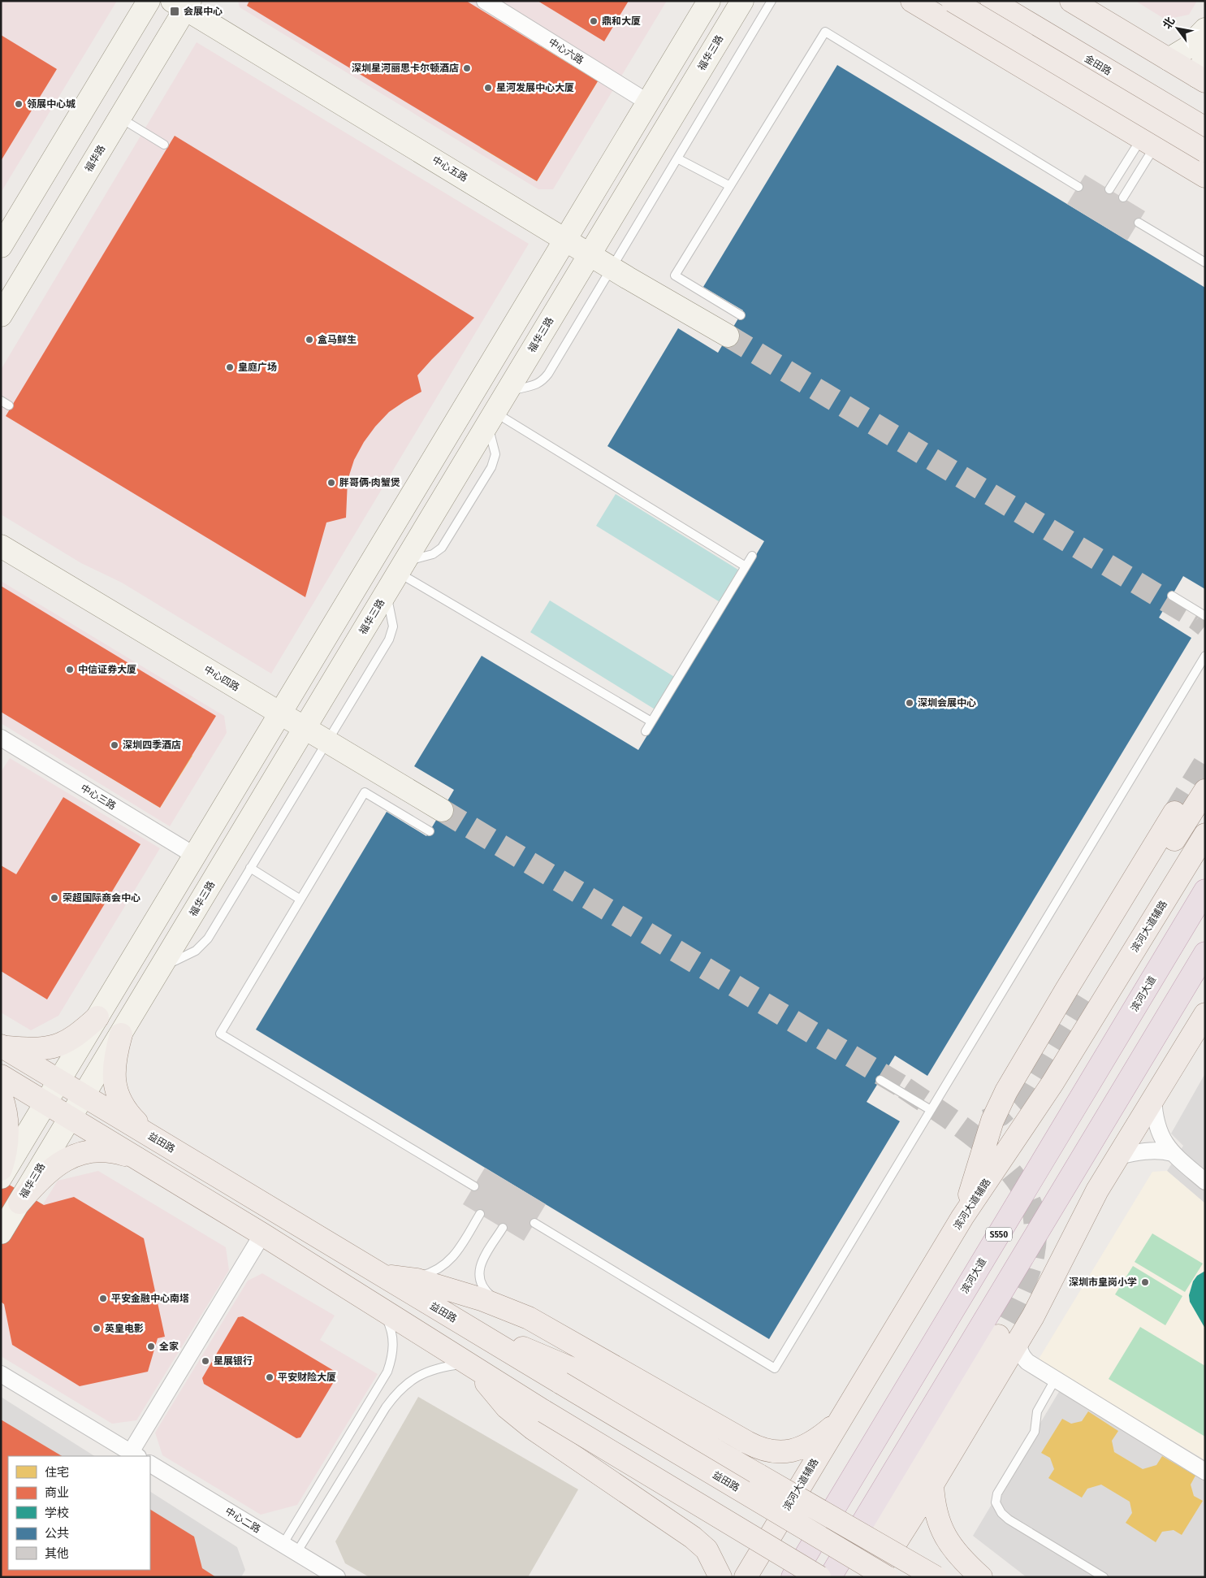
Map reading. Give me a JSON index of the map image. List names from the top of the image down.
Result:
{
  "streets": {
    "highway": ["滨河大道", "S550"],
    "main road": ["金田路", "滨河大道辅路", "益田路"],
    "street": [
      "中心六路",
      "福华三路",
      "福华路",
      "中心五路",
      "中心四路",
      "中心三路",
      "中心二路"
    ]
  },
  "crossings": [
    ["福华三路", "中心五路"],
    ["福华三路", "中心四路"],
    ["福华三路", "益田路"],
    ["福华路", "中心五路"]
  ],
  "places": {
    "transit": ["会展中心"],
    "other": [
      "鼎和大厦",
      "深圳星河丽思卡尔顿酒店",
      "星河发展中心大厦",
      "领展中心城",
      "盒马鲜生",
      "皇庭广场",
      "胖哥俩·肉蟹煲",
      "中信证券大厦",
      "深圳会展中心",
      "深圳四季酒店",
      "荣超国际商会中心",
      "深圳市皇岗小学",
      "平安金融中心南塔",
      "英皇电影",
      "全家",
      "星展银行",
      "平安财险大厦"
    ]
  },
  "legend": [
    "住宅",
    "商业",
    "学校",
    "公共",
    "其他"
  ],
  "north": "top left"
}
